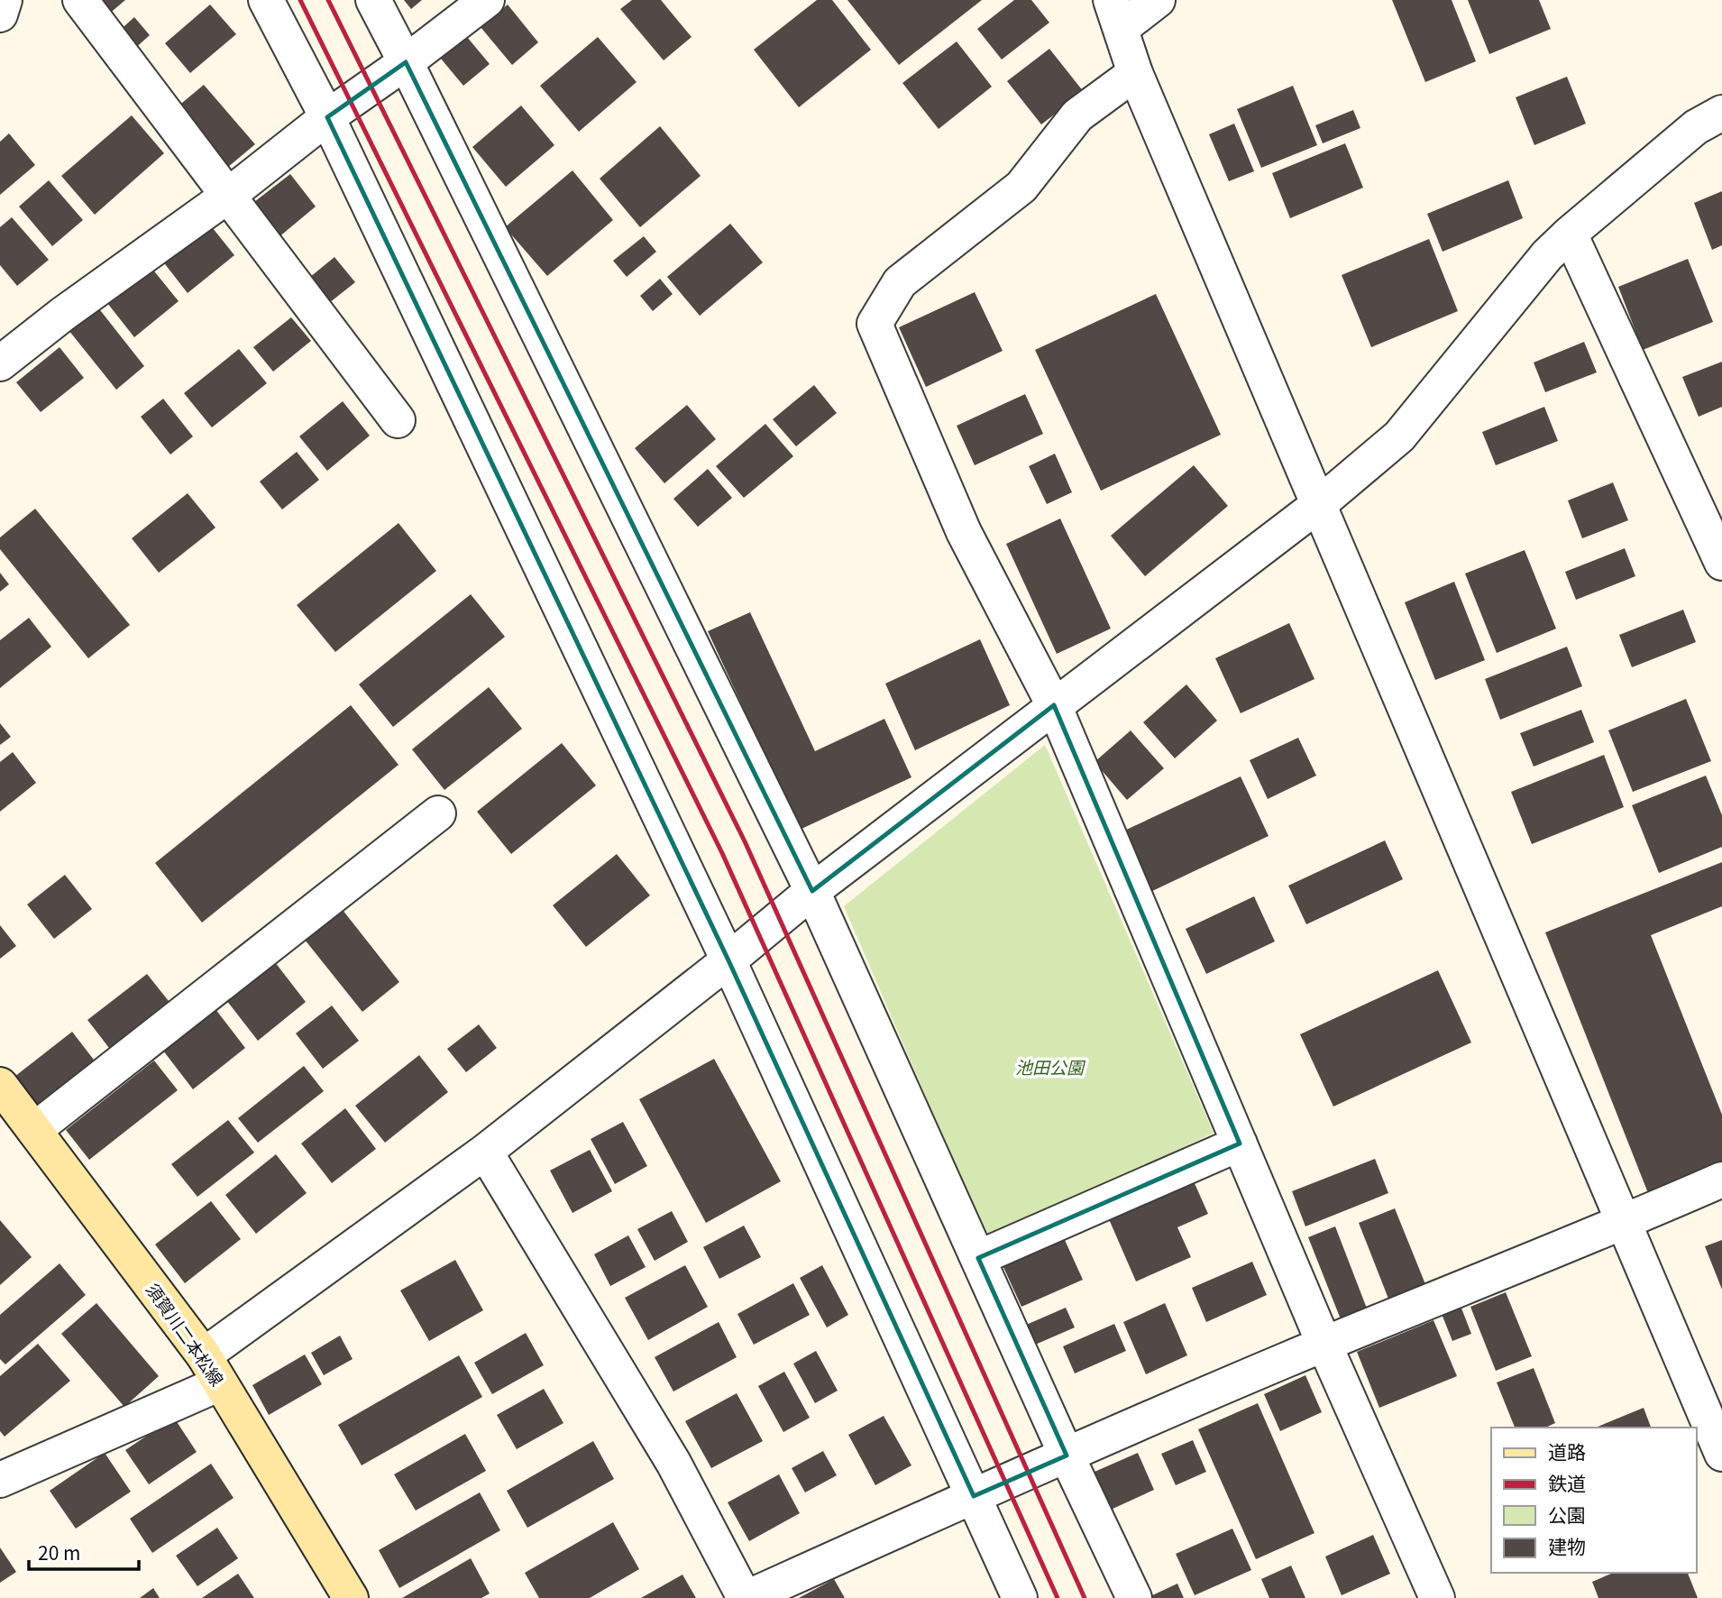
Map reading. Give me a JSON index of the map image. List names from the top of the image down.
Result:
{
  "streets": {
    "main road": ["須賀川二本松線"]
  },
  "parks": ["池田公園"],
  "legend": [
    "道路",
    "鉄道",
    "公園",
    "建物"
  ],
  "scale_bar": "20 m"
}
